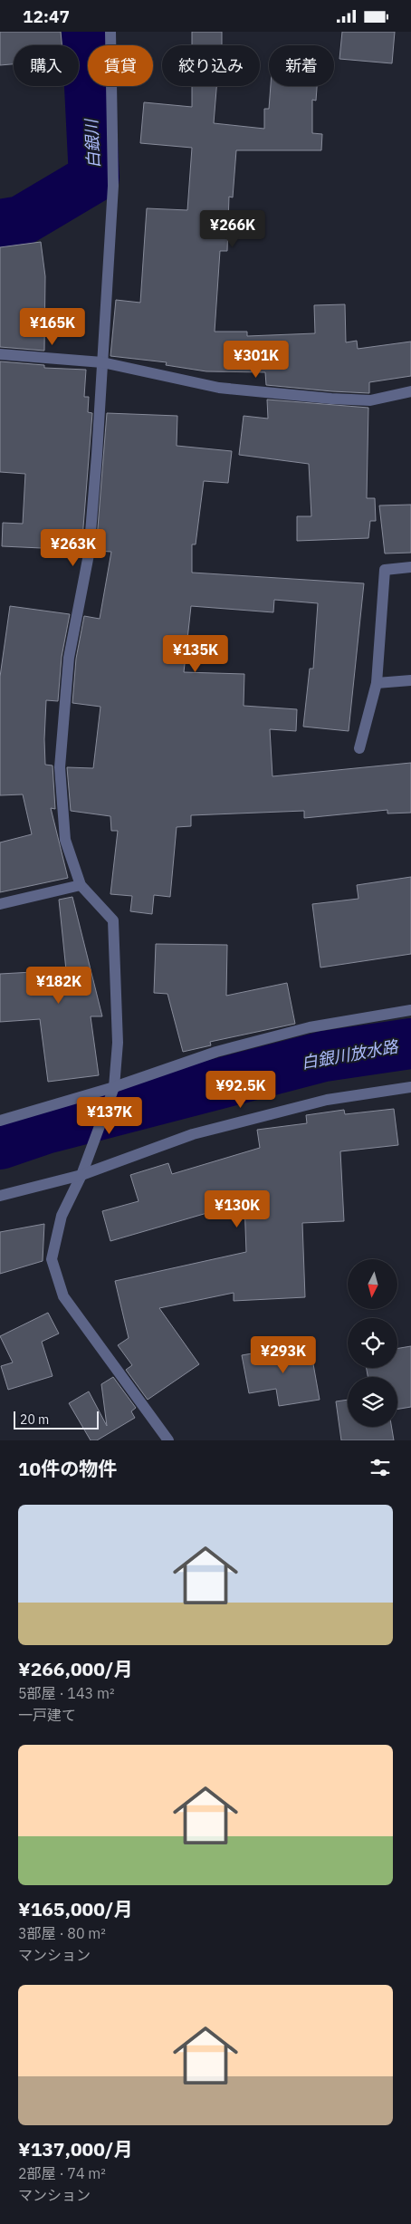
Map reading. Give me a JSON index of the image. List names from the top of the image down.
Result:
{
  "water": ["白銀川", "白銀川放水路"],
  "scale_bar": "20 m",
  "north": "bottom",
  "page": {
    "status": "12:47",
    "chip": [
      "購入",
      "賃貸",
      "絞り込み",
      "新着"
    ],
    "price": [
      "¥266K",
      "¥165K",
      "¥301K",
      "¥263K",
      "¥135K",
      "¥182K",
      "¥92.5K",
      "¥137K",
      "¥130K",
      "¥293K"
    ],
    "scale": "20 m",
    "heading": "10件の物件",
    "list": [
      {
        "name": "¥266,000/月",
        "note": "5部屋 · 143 m² · 一戸建て"
      },
      {
        "name": "¥165,000/月",
        "note": "3部屋 · 80 m² · マンション"
      },
      {
        "name": "¥137,000/月",
        "note": "2部屋 · 74 m² · マンション"
      }
    ]
  }
}
